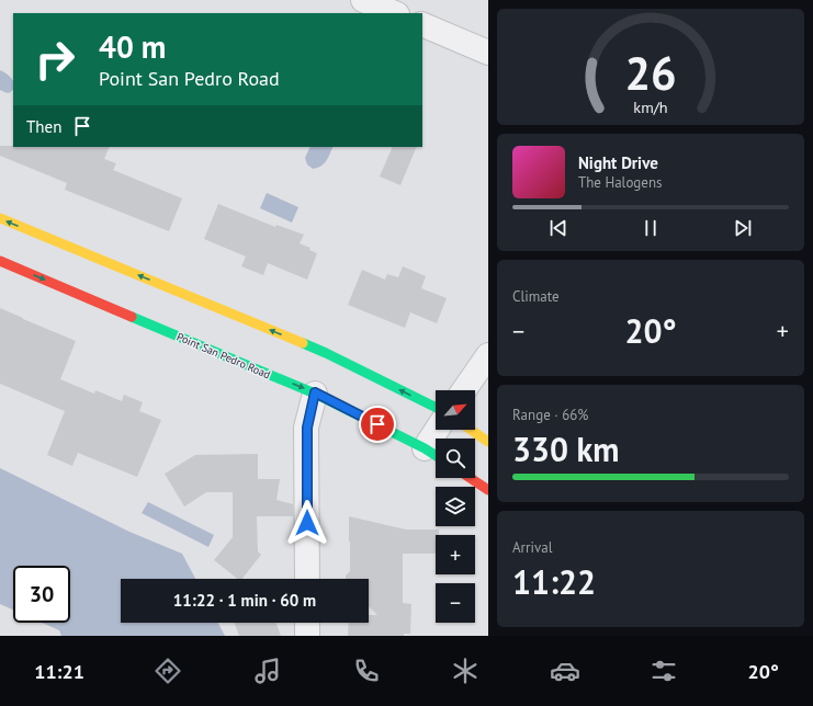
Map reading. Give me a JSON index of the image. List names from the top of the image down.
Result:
{
  "streets": {
    "main road": ["Point San Pedro Road"]
  },
  "north": "top right",
  "page": {
    "turn": ["40 m", "Point San Pedro Road"],
    "then": "Then",
    "song": ["Night Drive", "The Halogens"],
    "tile": [
      "Climate",
      ["Range · 66%", "330 km"],
      ["Arrival", "11:22"]
    ],
    "heat": ["−", "20°", "+"],
    "map_buttons": ["+", "−"],
    "limit": "30",
    "trip": "11:22 · 1 min · 60 m",
    "tabs": ["11:21", "20°"],
    "gauge": ["26", "km/h"]
  }
}
